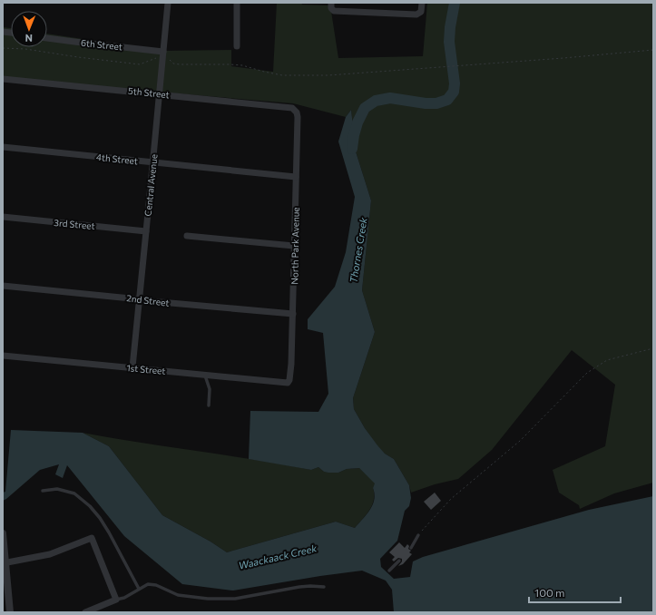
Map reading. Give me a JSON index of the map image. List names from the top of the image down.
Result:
{
  "streets": {
    "street": [
      "6th Street",
      "5th Street",
      "4th Street",
      "Central Avenue",
      "3rd Street",
      "North Park Avenue",
      "2nd Street",
      "1st Street"
    ]
  },
  "crossings": [
    ["6th Street", "Central Avenue"],
    ["5th Street", "Central Avenue"],
    ["5th Street", "North Park Avenue"],
    ["4th Street", "Central Avenue"],
    ["4th Street", "North Park Avenue"],
    ["Central Avenue", "3rd Street"],
    ["Central Avenue", "2nd Street"],
    ["Central Avenue", "1st Street"],
    ["North Park Avenue", "2nd Street"],
    ["North Park Avenue", "1st Street"]
  ],
  "water": ["Thornes Creek", "Waackaack Creek"],
  "scale_bar": "100 m",
  "north": "bottom"
}
